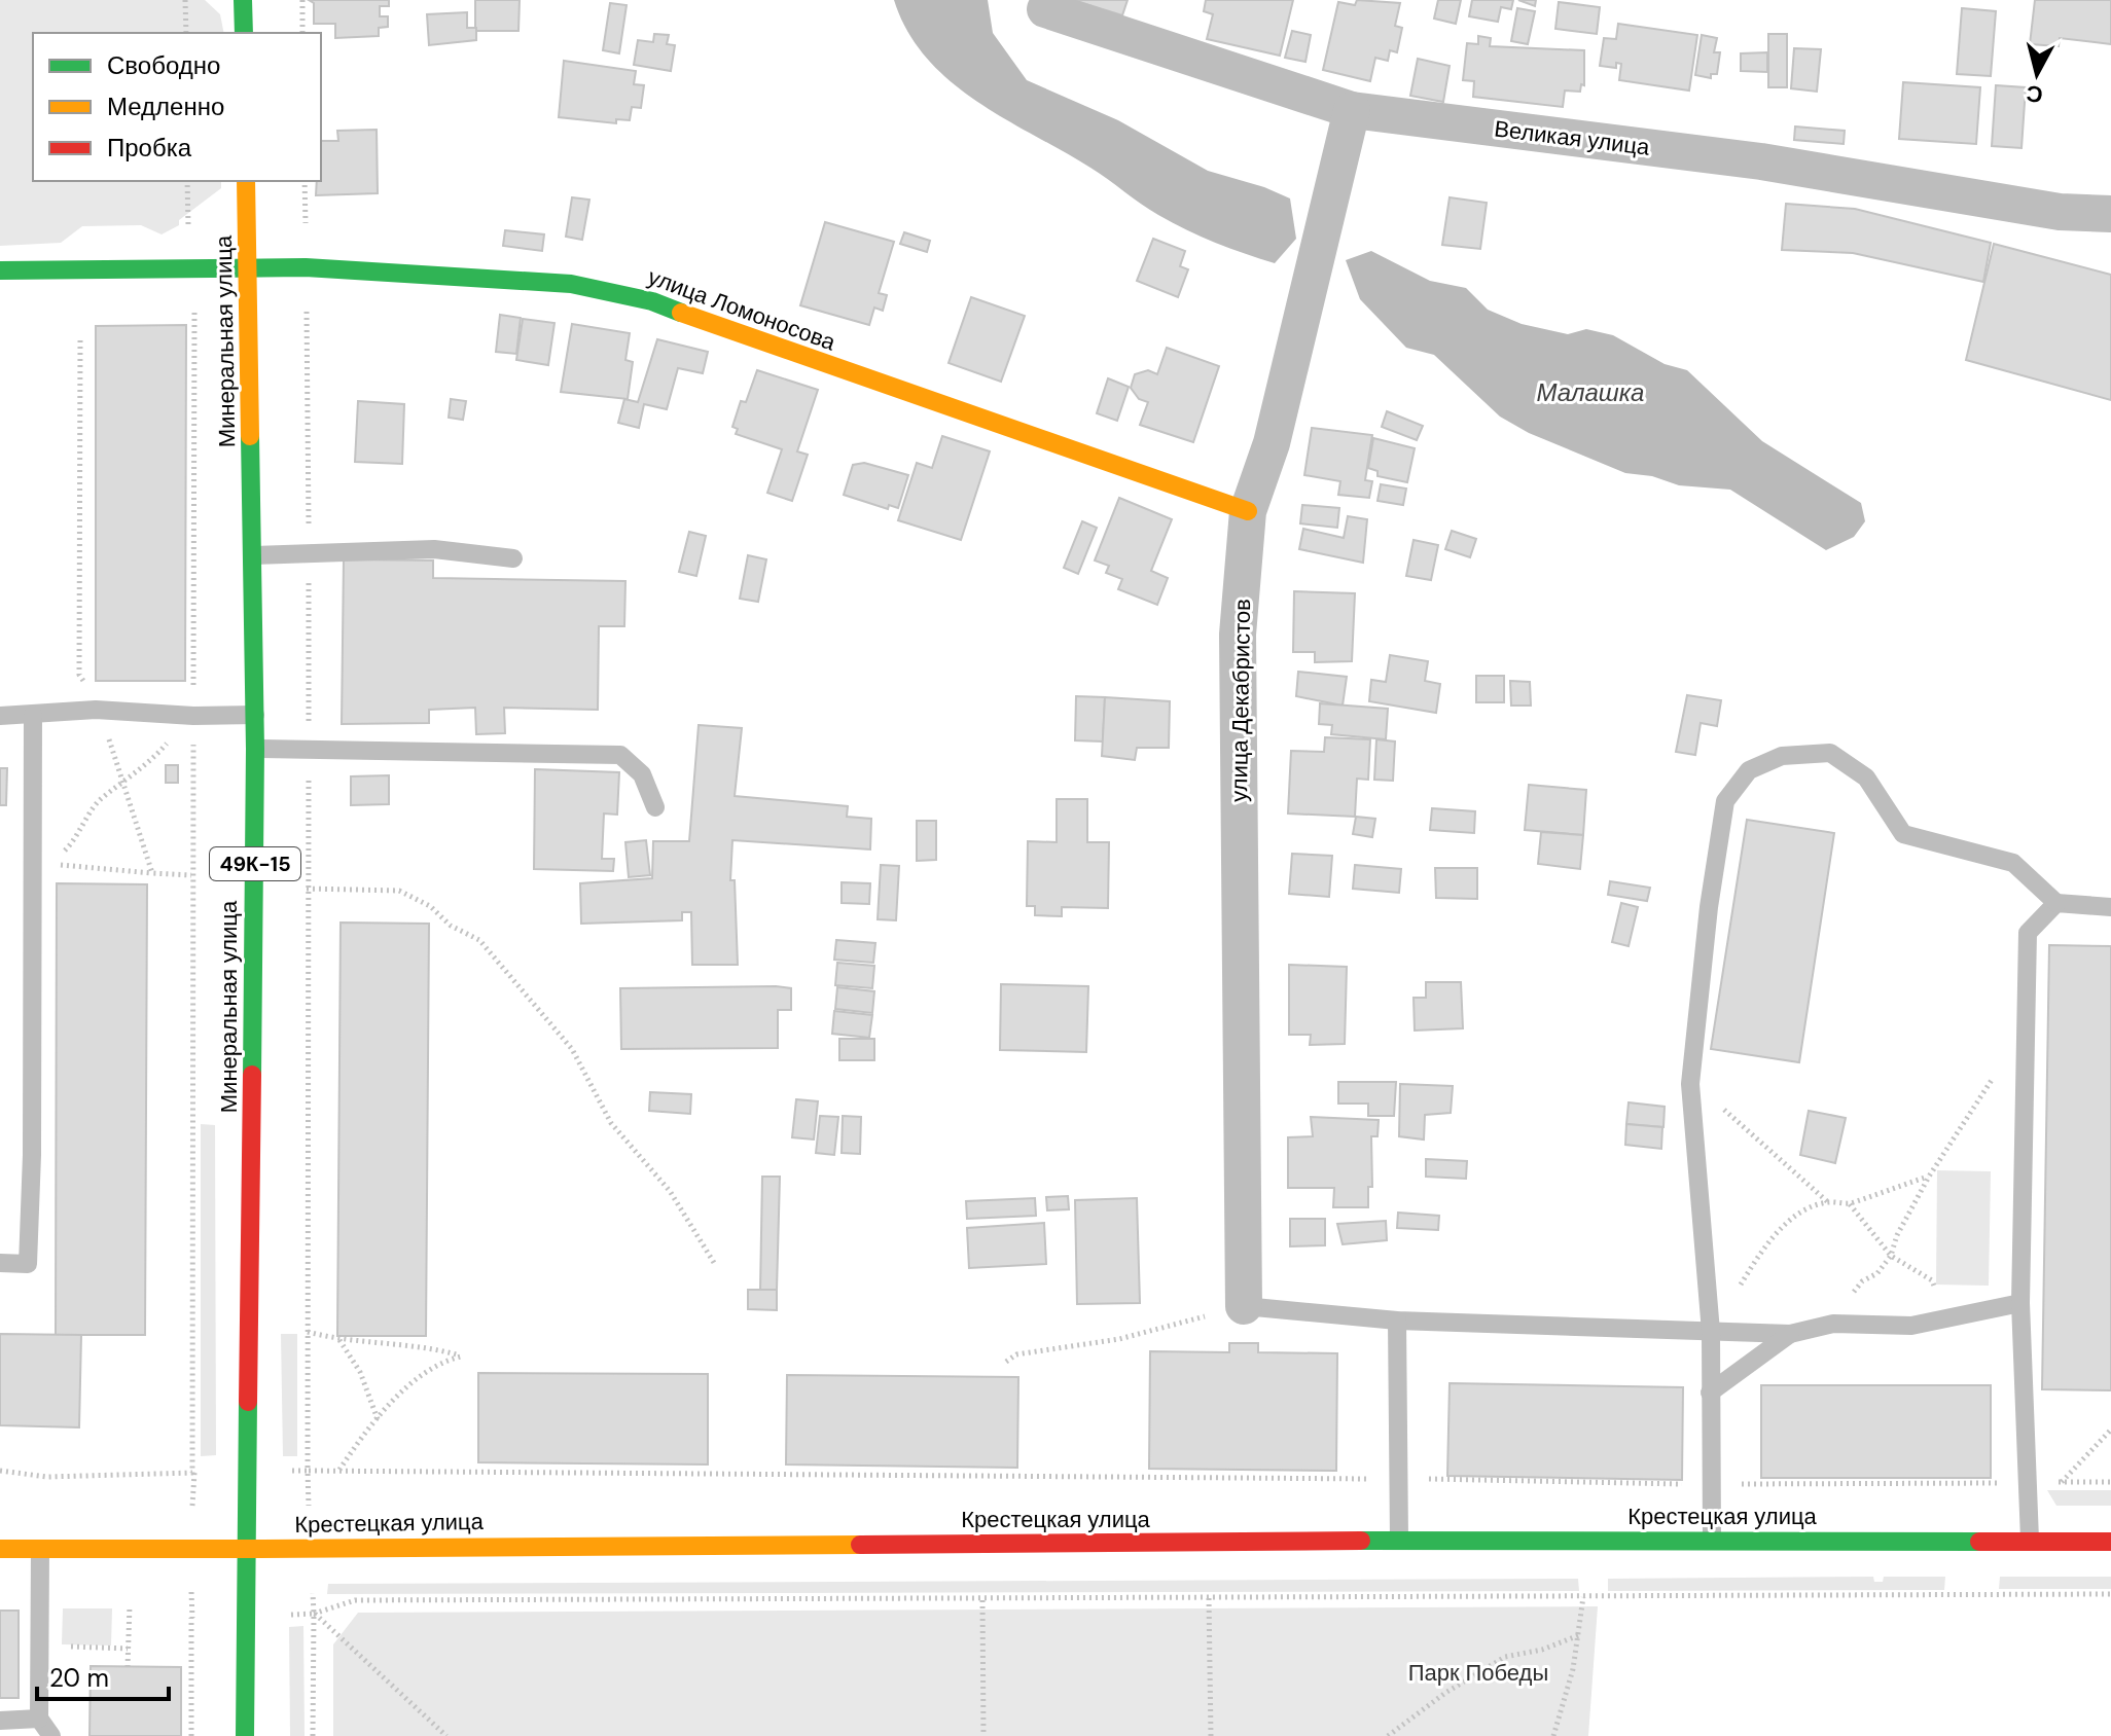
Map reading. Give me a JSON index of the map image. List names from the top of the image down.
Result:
{
  "streets": {
    "main road": [
      "улица Ломоносова",
      "Минеральная улица",
      "49К-15",
      "Крестецкая улица"
    ],
    "street": ["Великая улица", "улица Декабристов"]
  },
  "crossings": [
    ["Великая улица", "улица Декабристов"],
    ["улица Ломоносова", "Минеральная улица"],
    ["улица Ломоносова", "улица Декабристов"],
    ["Минеральная улица", "Крестецкая улица"]
  ],
  "water": ["Малашка"],
  "parks": ["Парк Победы"],
  "legend": ["Свободно", "Медленно", "Пробка"],
  "scale_bar": "20 m",
  "north": "bottom"
}
